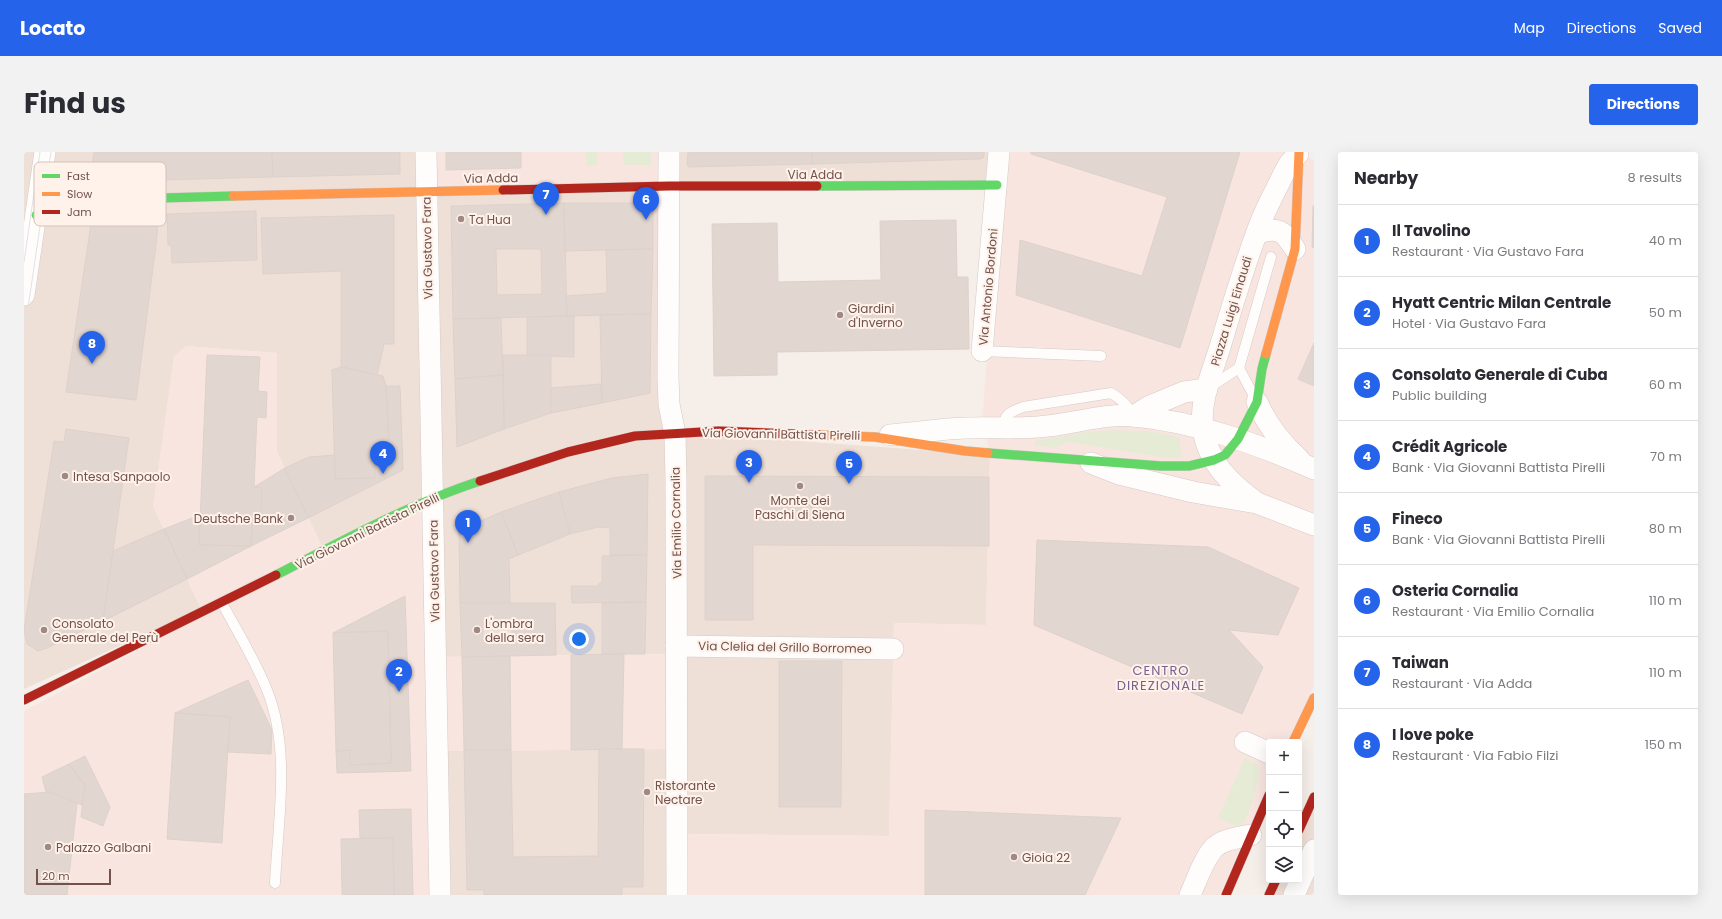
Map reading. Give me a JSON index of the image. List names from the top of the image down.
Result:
{
  "streets": {
    "street": [
      "Via Adda",
      "Via Gustavo Fara",
      "Via Antonio Bordoni",
      "Piazza Luigi Einaudi",
      "Via Giovanni Battista Pirelli",
      "Via Emilio Cornalia",
      "Via Clelia del Grillo Borromeo"
    ]
  },
  "crossings": [
    ["Via Adda", "Via Gustavo Fara"],
    ["Via Adda", "Via Antonio Bordoni"],
    ["Via Adda", "Via Emilio Cornalia"],
    ["Via Gustavo Fara", "Via Giovanni Battista Pirelli"],
    ["Piazza Luigi Einaudi", "Via Giovanni Battista Pirelli"],
    ["Via Giovanni Battista Pirelli", "Via Emilio Cornalia"],
    ["Via Emilio Cornalia", "Via Clelia del Grillo Borromeo"]
  ],
  "districts": ["CENTRO DIREZIONALE"],
  "places": [
    "Ta Hua",
    "Giardini d'Inverno",
    "Intesa Sanpaolo",
    "Monte dei Paschi di Siena",
    "Deutsche Bank",
    "Consolato Generale del Perù",
    "L'ombra della sera",
    "Ristorante Nectare",
    "Palazzo Galbani",
    "Gioia 22"
  ],
  "legend": ["Fast", "Slow", "Jam"],
  "scale_bar": "20 m",
  "page": {
    "header": "Locato",
    "nav": ["Map", "Directions", "Saved"],
    "title": "Find us",
    "buttons": "Directions",
    "heading": ["Nearby", "8 results"],
    "pins": [
      "7",
      "6",
      "8",
      "4",
      "3",
      "5",
      "1",
      "2"
    ],
    "list": [
      {
        "mark": "1",
        "name": "Il Tavolino",
        "note": "Restaurant · Via Gustavo Fara",
        "value": "40 m"
      },
      {
        "mark": "2",
        "name": "Hyatt Centric Milan Centrale",
        "note": "Hotel · Via Gustavo Fara",
        "value": "50 m"
      },
      {
        "mark": "3",
        "name": "Consolato Generale di Cuba",
        "note": "Public building",
        "value": "60 m"
      },
      {
        "mark": "4",
        "name": "Crédit Agricole",
        "note": "Bank · Via Giovanni Battista Pirelli",
        "value": "70 m"
      },
      {
        "mark": "5",
        "name": "Fineco",
        "note": "Bank · Via Giovanni Battista Pirelli",
        "value": "80 m"
      },
      {
        "mark": "6",
        "name": "Osteria Cornalia",
        "note": "Restaurant · Via Emilio Cornalia",
        "value": "110 m"
      },
      {
        "mark": "7",
        "name": "Taiwan",
        "note": "Restaurant · Via Adda",
        "value": "110 m"
      },
      {
        "mark": "8",
        "name": "I love poke",
        "note": "Restaurant · Via Fabio Filzi",
        "value": "150 m"
      }
    ],
    "map_buttons": ["+", "−"],
    "scale": "20 m"
  }
}
